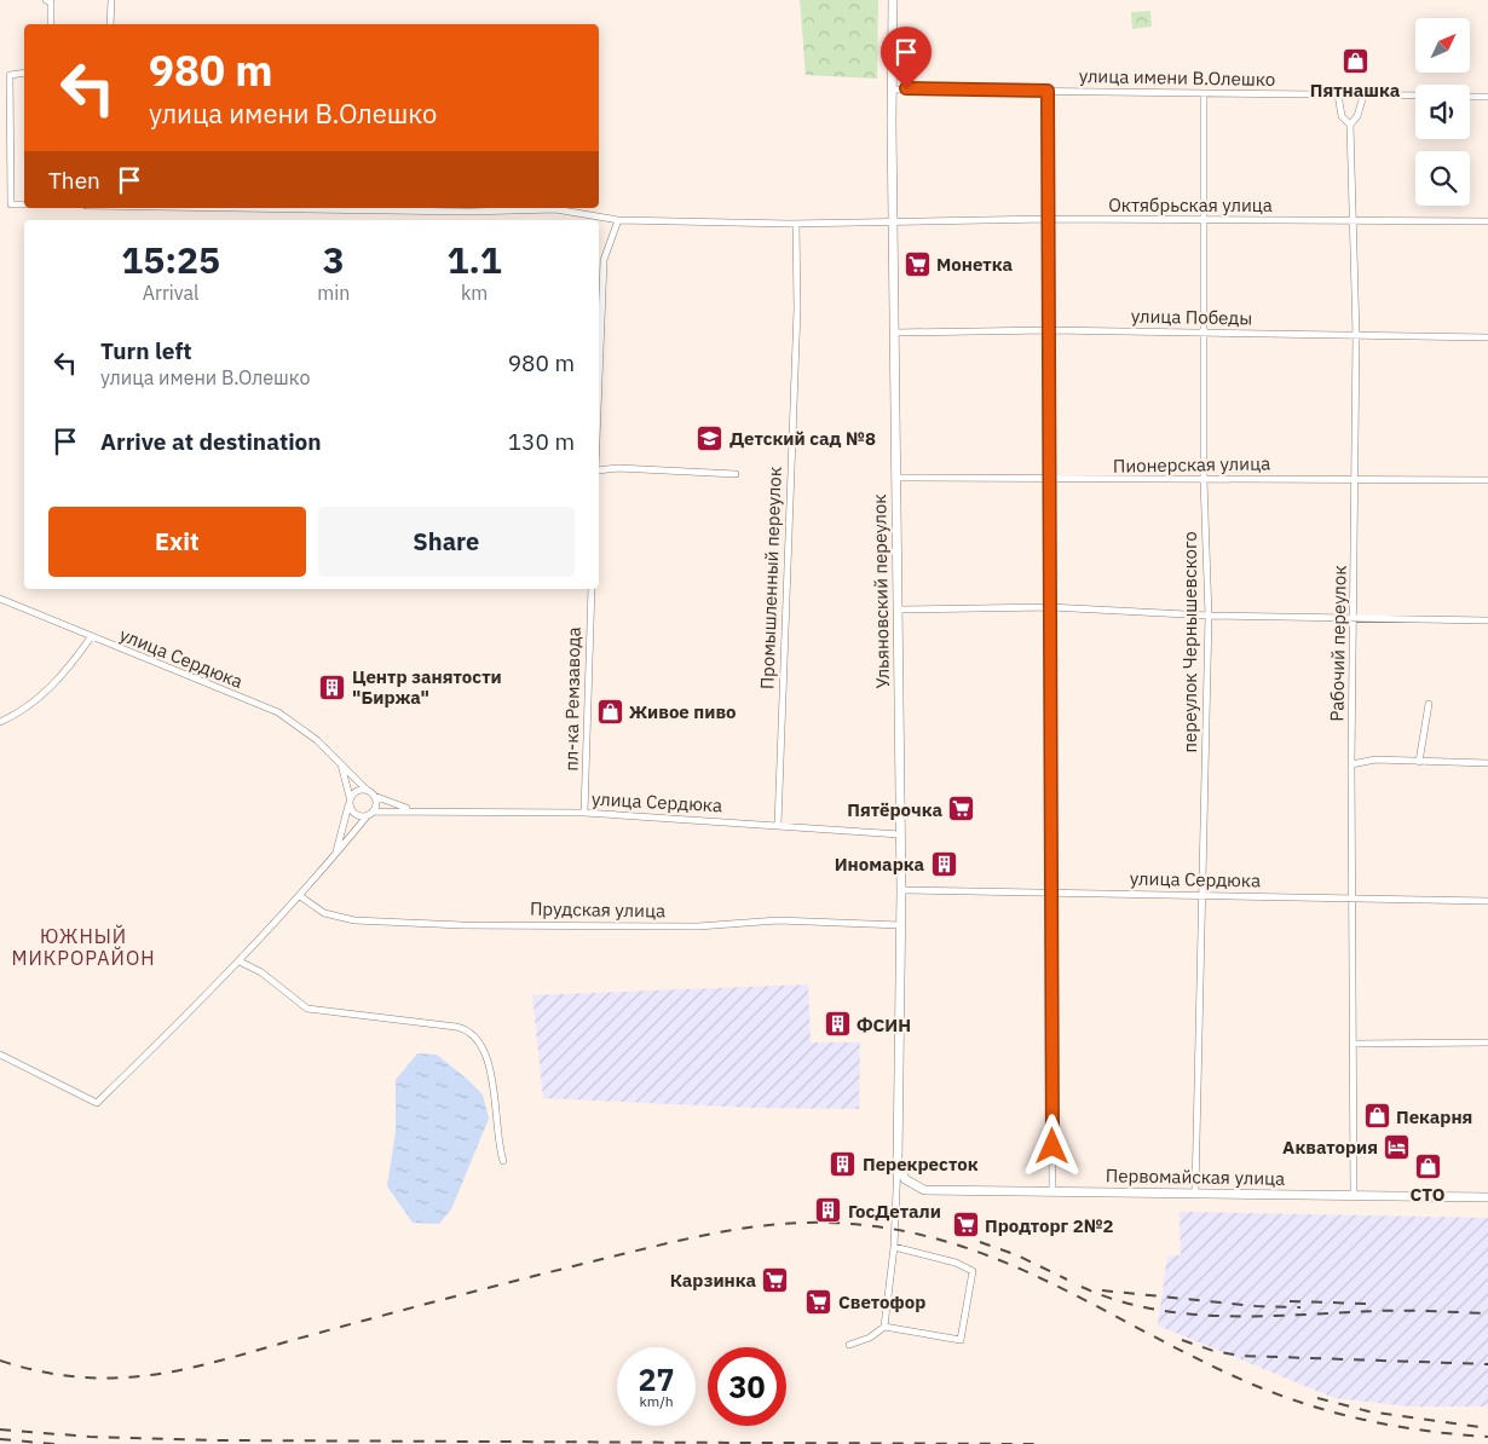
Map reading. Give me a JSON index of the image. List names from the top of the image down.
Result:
{
  "streets": {
    "main road": ["Ульяновский переулок", "Первомайская улица"],
    "street": [
      "улица имени В.Олешко",
      "Октябрьская улица",
      "улица Победы",
      "Пионерская улица",
      "Промышленный переулок",
      "переулок Чернышевского",
      "Рабочий переулок",
      "улица Сердюка",
      "пл-ка Ремзавода",
      "Прудская улица"
    ]
  },
  "crossings": [
    ["улица имени В.Олешко", "Ульяновский переулок"],
    ["улица имени В.Олешко", "переулок Чернышевского"],
    ["улица имени В.Олешко", "Рабочий переулок"],
    ["Октябрьская улица", "Промышленный переулок"],
    ["Октябрьская улица", "Ульяновский переулок"],
    ["Октябрьская улица", "переулок Чернышевского"],
    ["Октябрьская улица", "Рабочий переулок"],
    ["улица Победы", "Ульяновский переулок"],
    ["улица Победы", "переулок Чернышевского"],
    ["улица Победы", "Рабочий переулок"],
    ["Пионерская улица", "Ульяновский переулок"],
    ["Пионерская улица", "переулок Чернышевского"],
    ["Пионерская улица", "Рабочий переулок"],
    ["Промышленный переулок", "улица Сердюка"],
    ["Ульяновский переулок", "улица Сердюка"],
    ["Ульяновский переулок", "Прудская улица"],
    ["Ульяновский переулок", "Первомайская улица"],
    ["переулок Чернышевского", "улица Сердюка"],
    ["переулок Чернышевского", "Первомайская улица"],
    ["Рабочий переулок", "улица Сердюка"],
    ["Рабочий переулок", "Первомайская улица"],
    ["улица Сердюка", "пл-ка Ремзавода"]
  ],
  "districts": ["ЮЖНЫЙ МИКРОРАЙОН"],
  "places": {
    "shop": [
      "Пятнашка",
      "Живое пиво",
      "Пекарня",
      "СТО"
    ],
    "supermarket": [
      "Монетка",
      "Пятёрочка",
      "Продторг 2№2",
      "Карзинка",
      "Светофор"
    ],
    "school or university": ["Детский сад №8"],
    "building": [
      "Центр занятости \"Биржа\"",
      "Иномарка",
      "ФСИН",
      "Перекресток",
      "ГосДетали"
    ],
    "hotel": ["Акватория"]
  },
  "north": "top right",
  "page": {
    "turn": ["980 m", "улица имени В.Олешко"],
    "then": "Then",
    "eta": [
      "15:25",
      "Arrival",
      "3",
      "min",
      "1.1",
      "km"
    ],
    "list": [
      {
        "name": "Turn left",
        "note": "улица имени В.Олешко",
        "value": "980 m"
      },
      {
        "name": "Arrive at destination",
        "value": "130 m"
      }
    ],
    "buttons": ["Exit", "Share"],
    "speed": "27 km/h",
    "limit": "30"
  }
}
